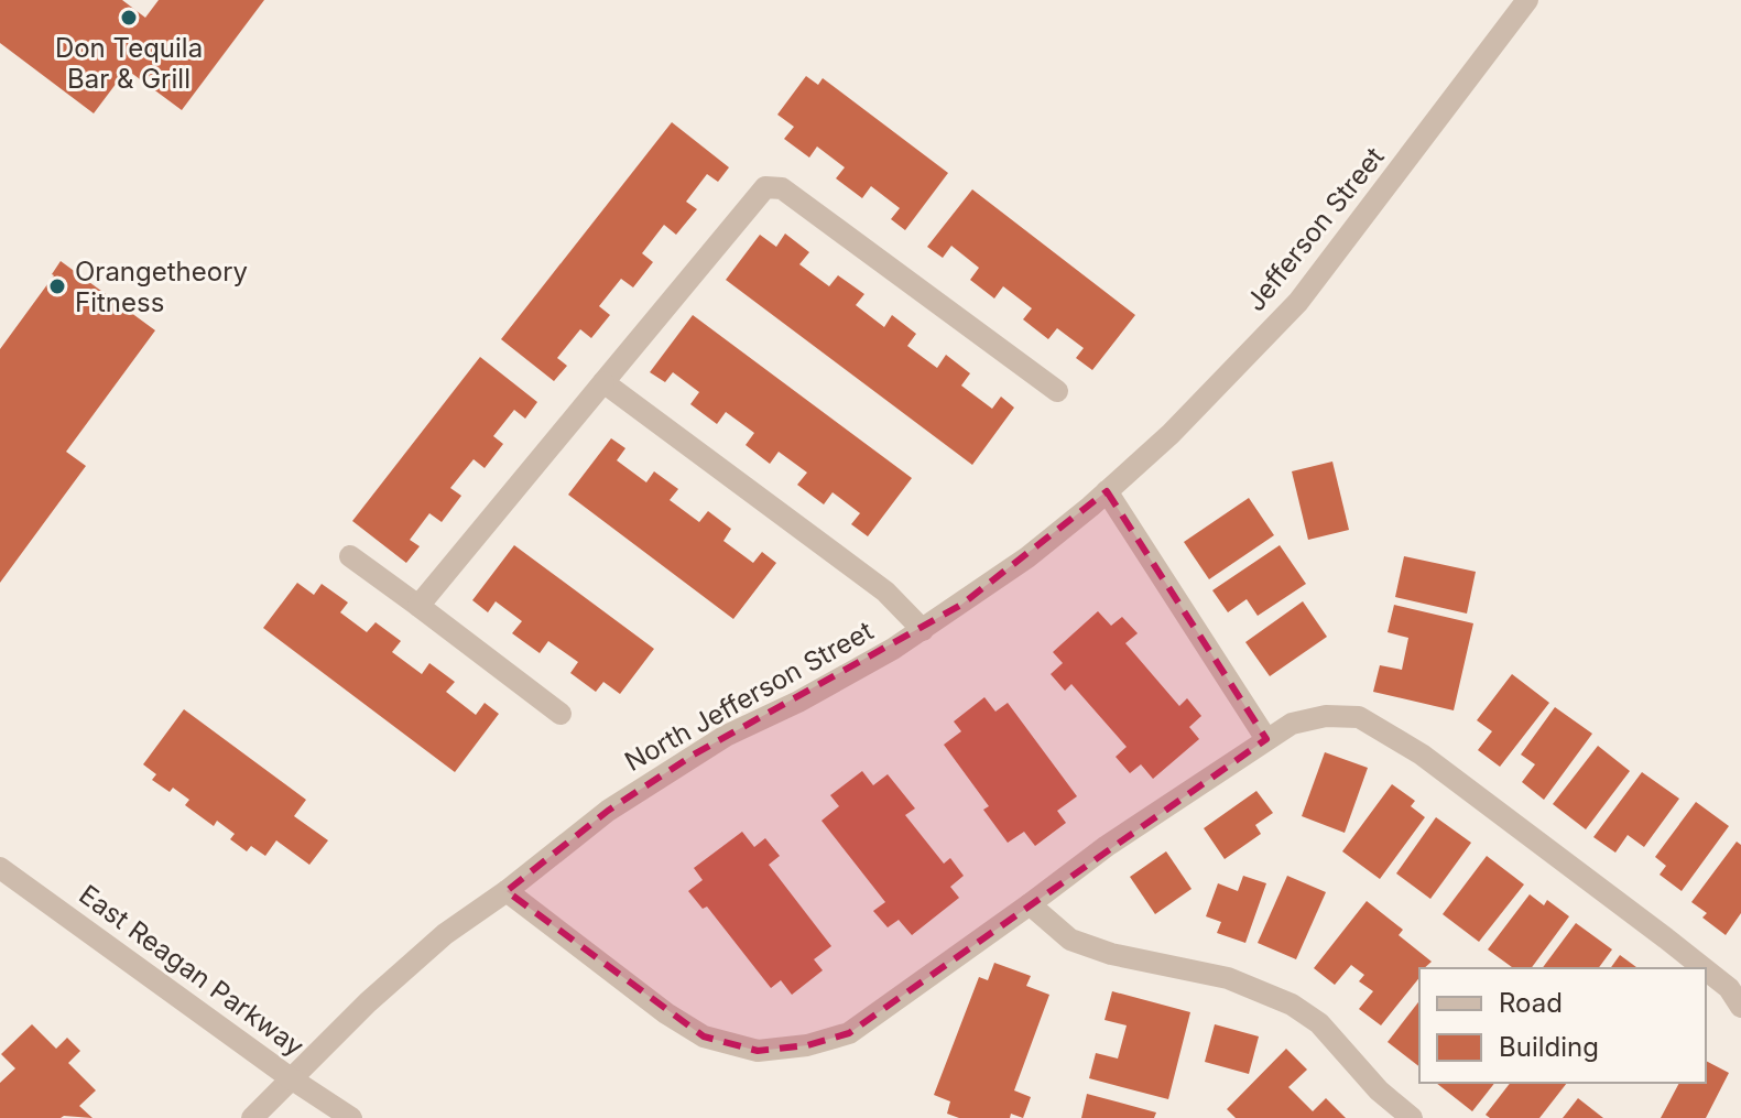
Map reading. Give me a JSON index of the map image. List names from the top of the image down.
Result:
{
  "streets": {
    "street": ["Jefferson Street", "North Jefferson Street", "East Reagan Parkway"]
  },
  "crossings": [
    ["Jefferson Street", "North Jefferson Street"],
    ["North Jefferson Street", "East Reagan Parkway"]
  ],
  "places": ["Don Tequila Bar & Grill", "Orangetheory Fitness"],
  "legend": ["Road", "Building"]
}
